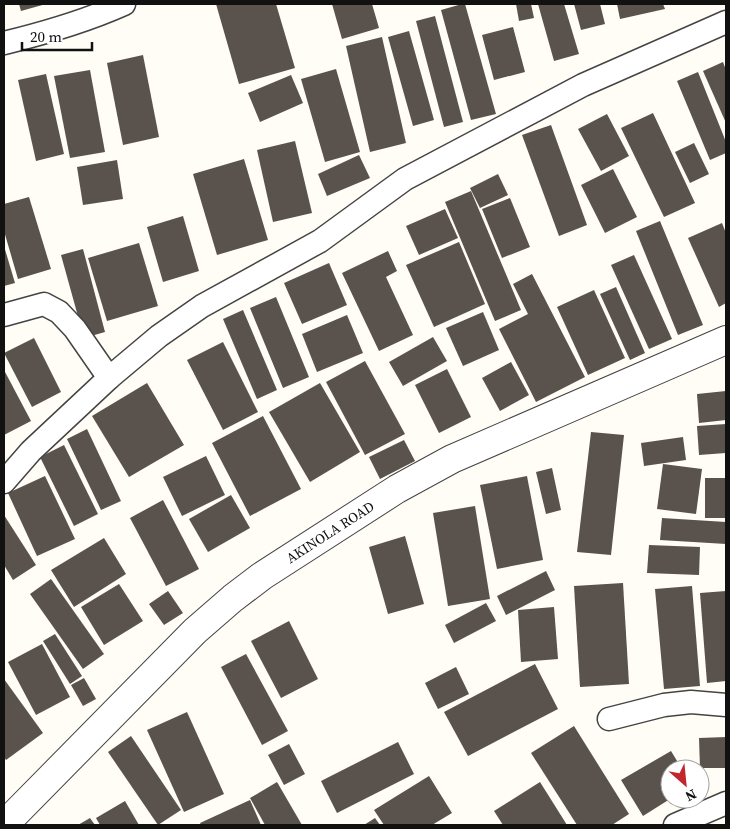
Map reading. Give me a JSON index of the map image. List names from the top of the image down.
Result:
{
  "streets": {
    "street": ["AKINOLA ROAD"]
  },
  "scale_bar": "20 m",
  "north": "bottom right"
}
